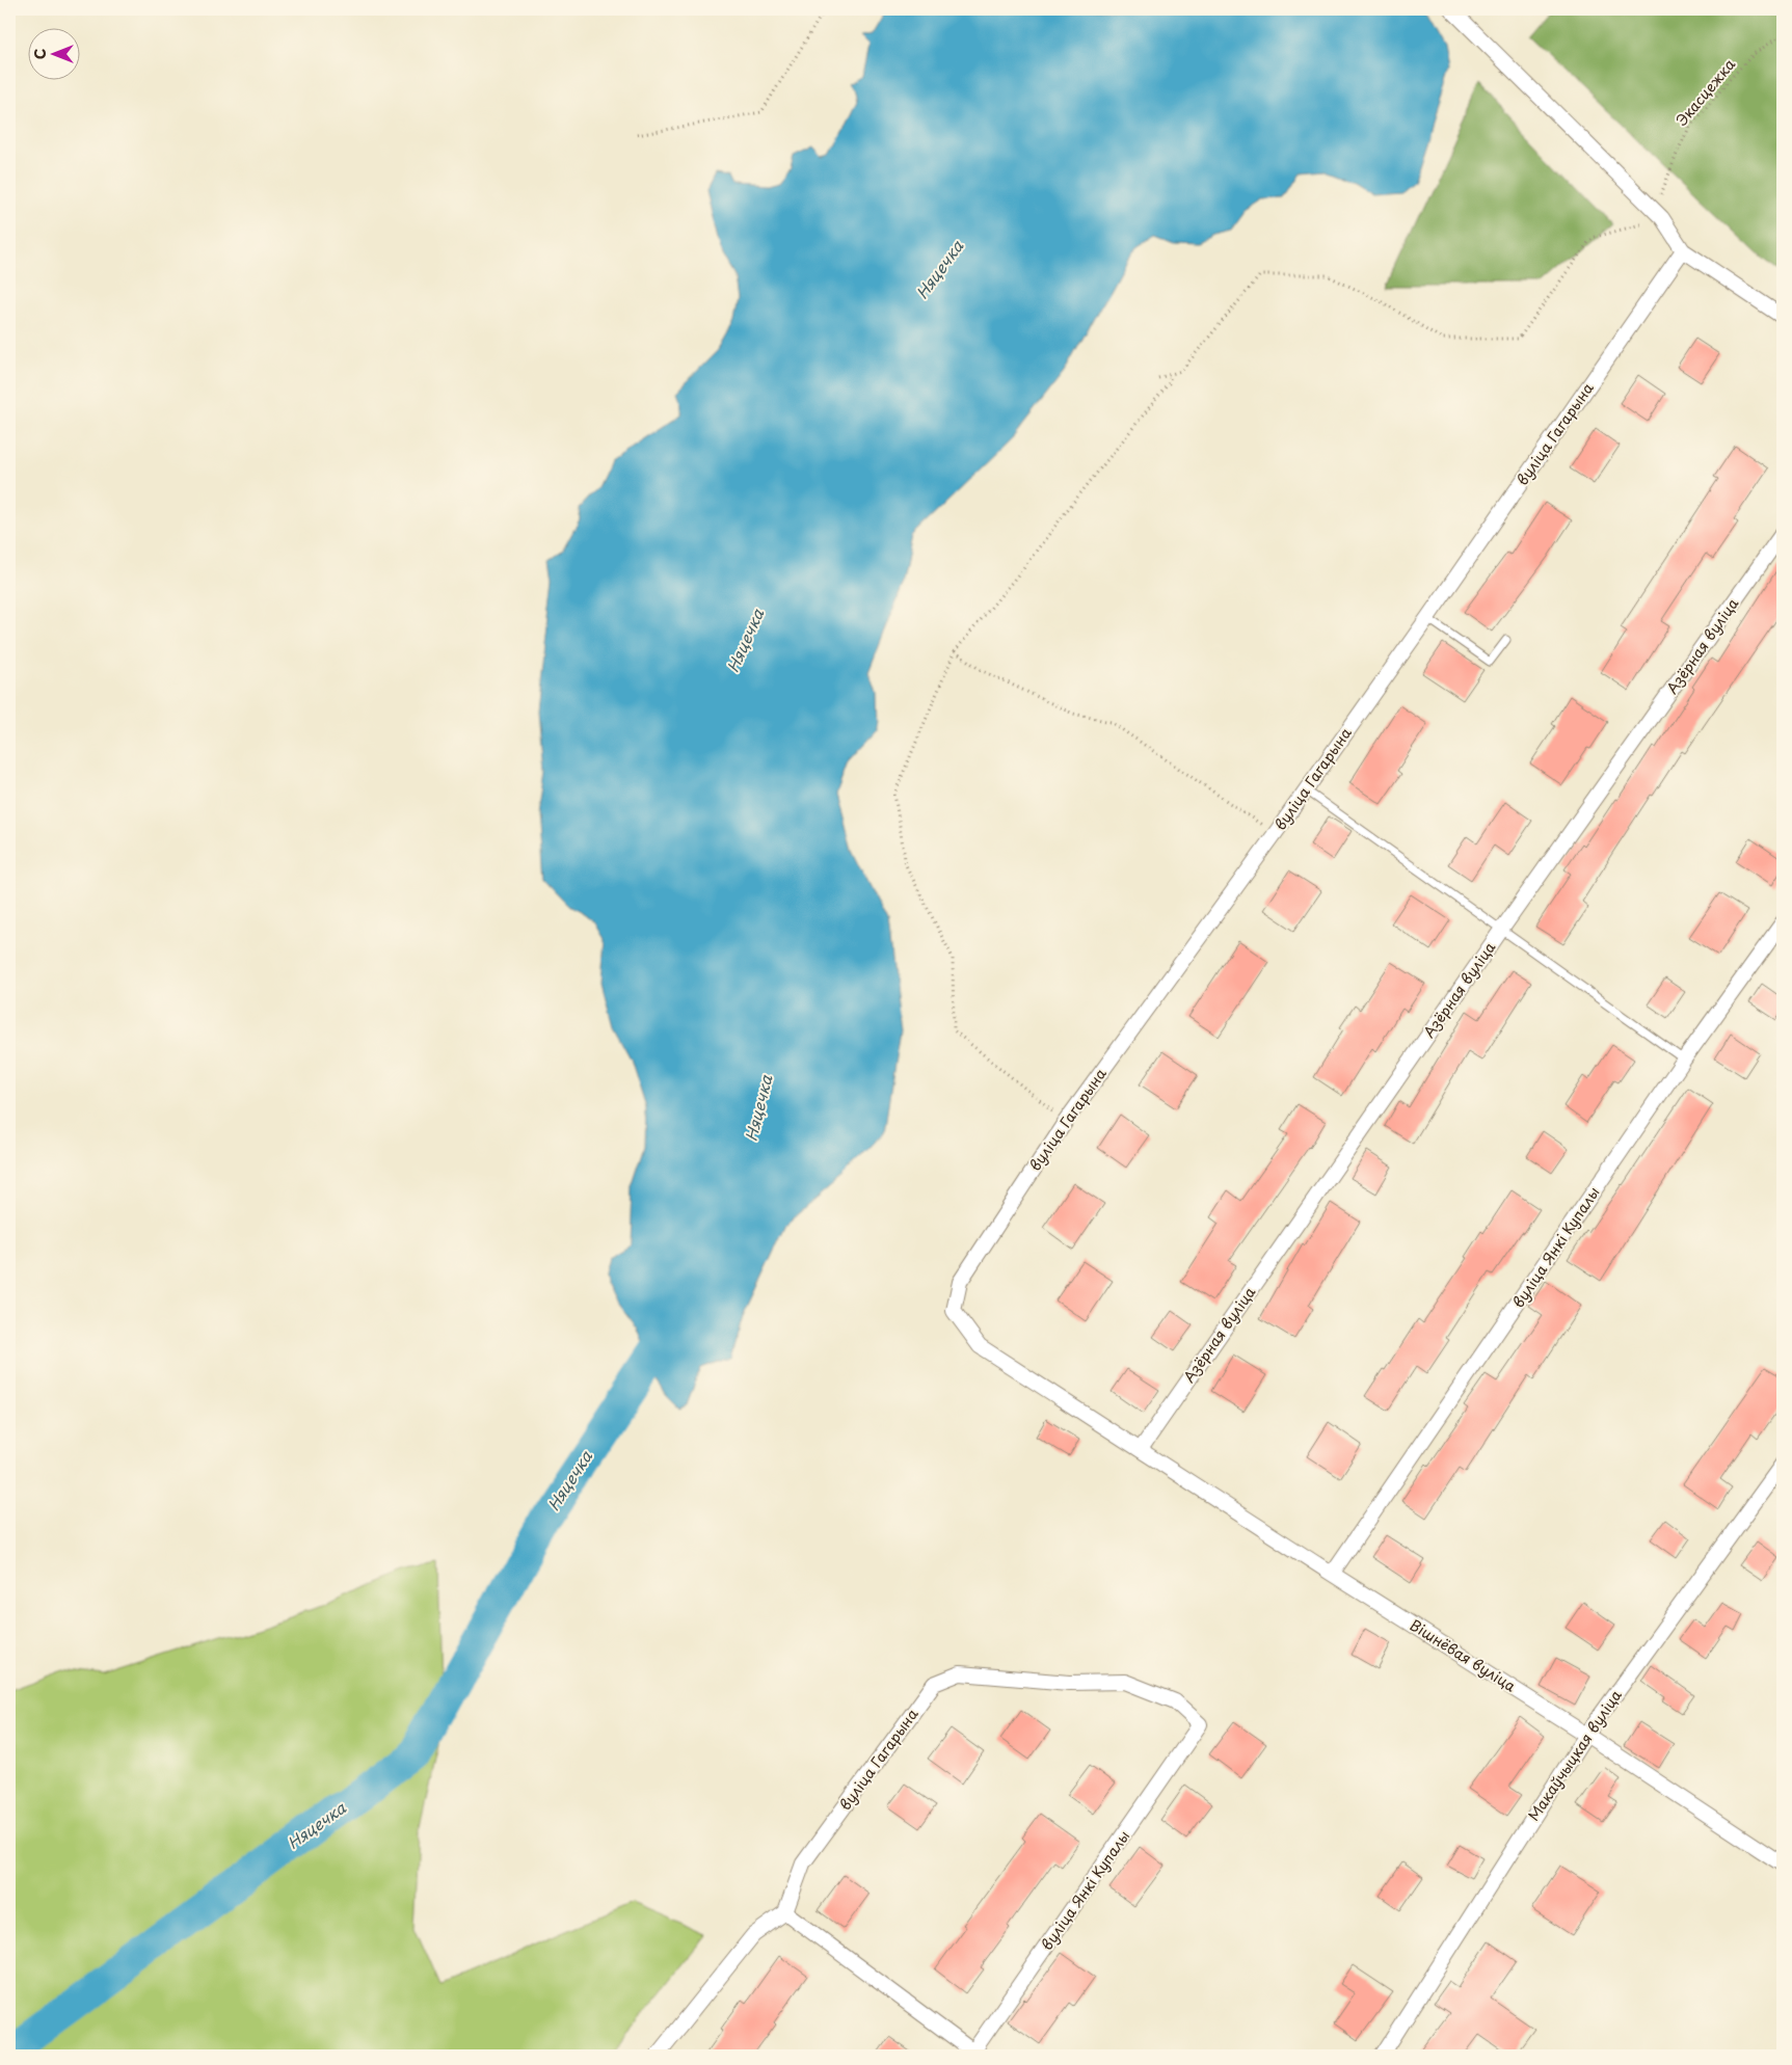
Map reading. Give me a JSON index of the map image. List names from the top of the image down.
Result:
{
  "streets": {
    "street": [
      "вуліца Гагарына",
      "Азёрная вуліца",
      "вуліца Янкі Купалы",
      "Вішнёвая вуліца",
      "Макаўчыцкая вуліца"
    ],
    "path": ["Экасцежка"]
  },
  "crossings": [
    ["вуліца Гагарына", "вуліца Янкі Купалы"],
    ["вуліца Гагарына", "Вішнёвая вуліца"],
    ["Азёрная вуліца", "Вішнёвая вуліца"],
    ["вуліца Янкі Купалы", "Вішнёвая вуліца"],
    ["Вішнёвая вуліца", "Макаўчыцкая вуліца"]
  ],
  "water": ["Няцечка"],
  "north": "left"
}
